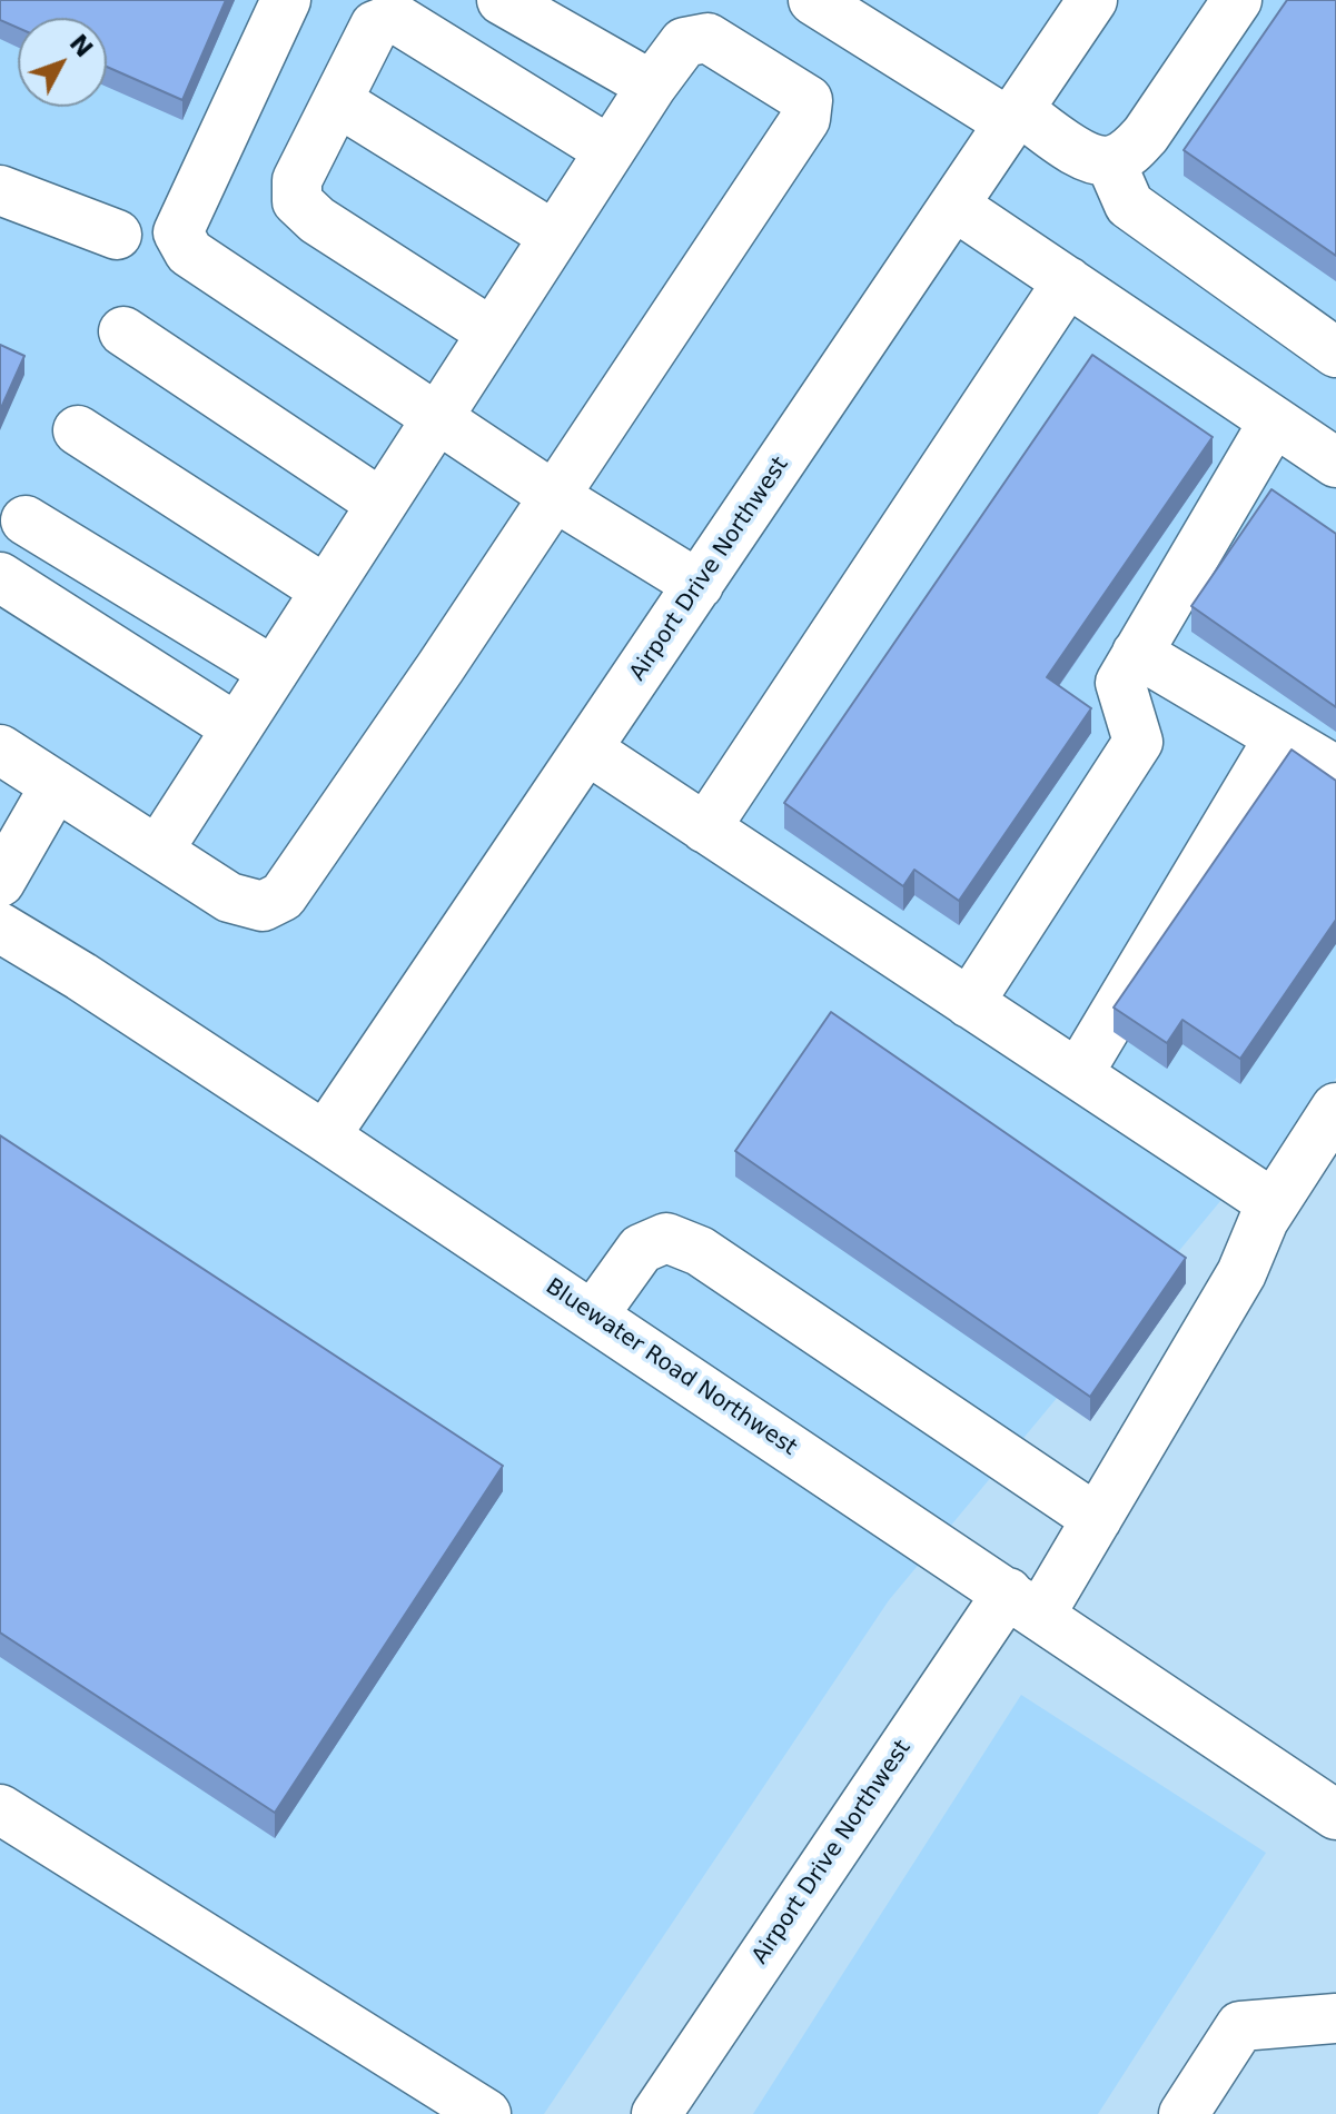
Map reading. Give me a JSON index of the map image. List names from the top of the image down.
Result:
{
  "streets": {
    "street": ["Airport Drive Northwest", "Bluewater Road Northwest"]
  },
  "crossings": [
    ["Airport Drive Northwest", "Bluewater Road Northwest"]
  ],
  "north": "top right"
}
